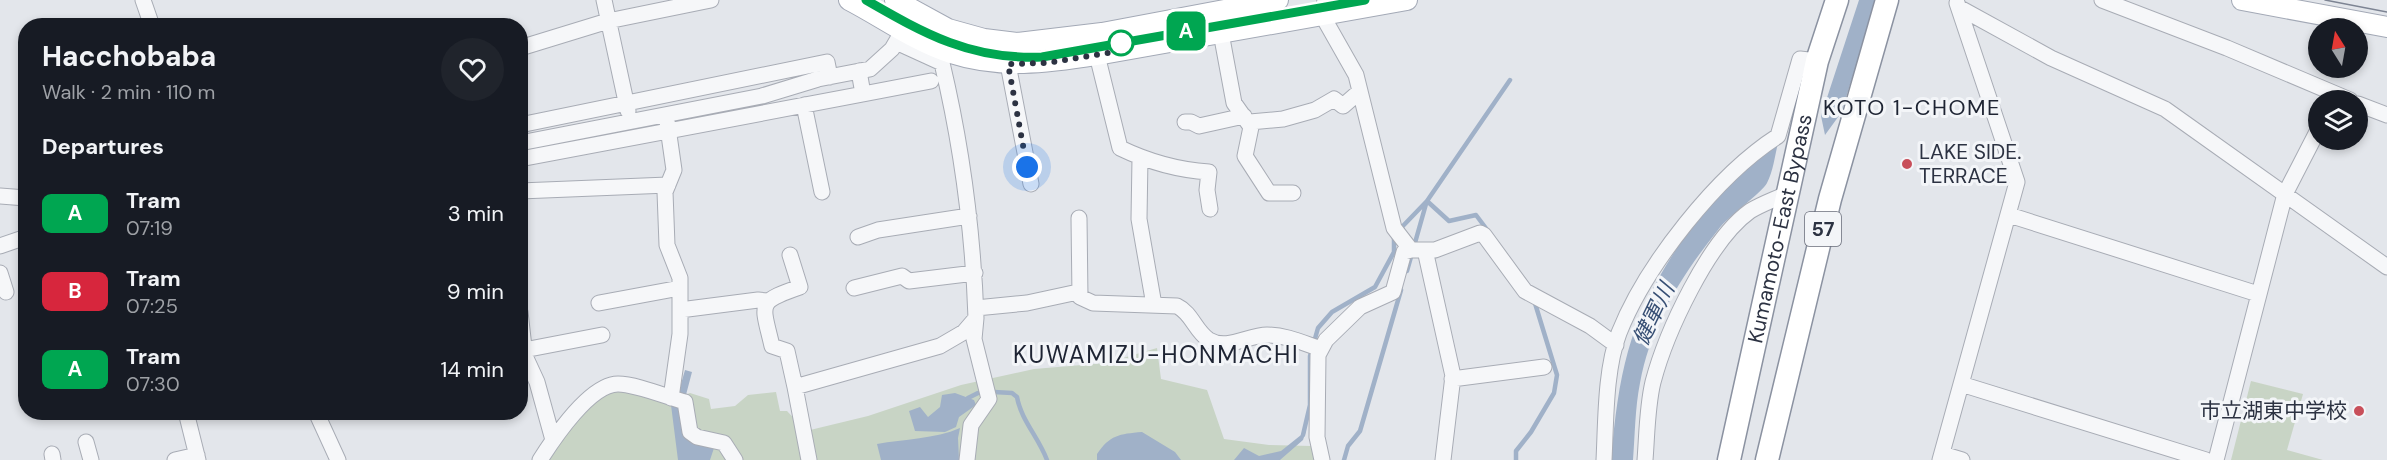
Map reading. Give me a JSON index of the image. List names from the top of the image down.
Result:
{
  "streets": {
    "highway": ["Kumamoto-East Bypass", "57"]
  },
  "districts": ["KOTO 1-CHOME", "KUWAMIZU-HONMACHI"],
  "water": ["健軍川"],
  "places": ["LAKE SIDE. TERRACE", "市立湖東中学校"],
  "lines": ["tram line A"],
  "north": "top",
  "page": {
    "on_map": "A",
    "heading": [
      ["Hacchobaba", "Walk · 2 min · 110 m"],
      "Departures"
    ],
    "list": [
      {
        "mark": "A",
        "name": "Tram",
        "note": "07:19",
        "value": "3 min"
      },
      {
        "mark": "B",
        "name": "Tram",
        "note": "07:25",
        "value": "9 min"
      },
      {
        "mark": "A",
        "name": "Tram",
        "note": "07:30",
        "value": "14 min"
      }
    ]
  }
}
